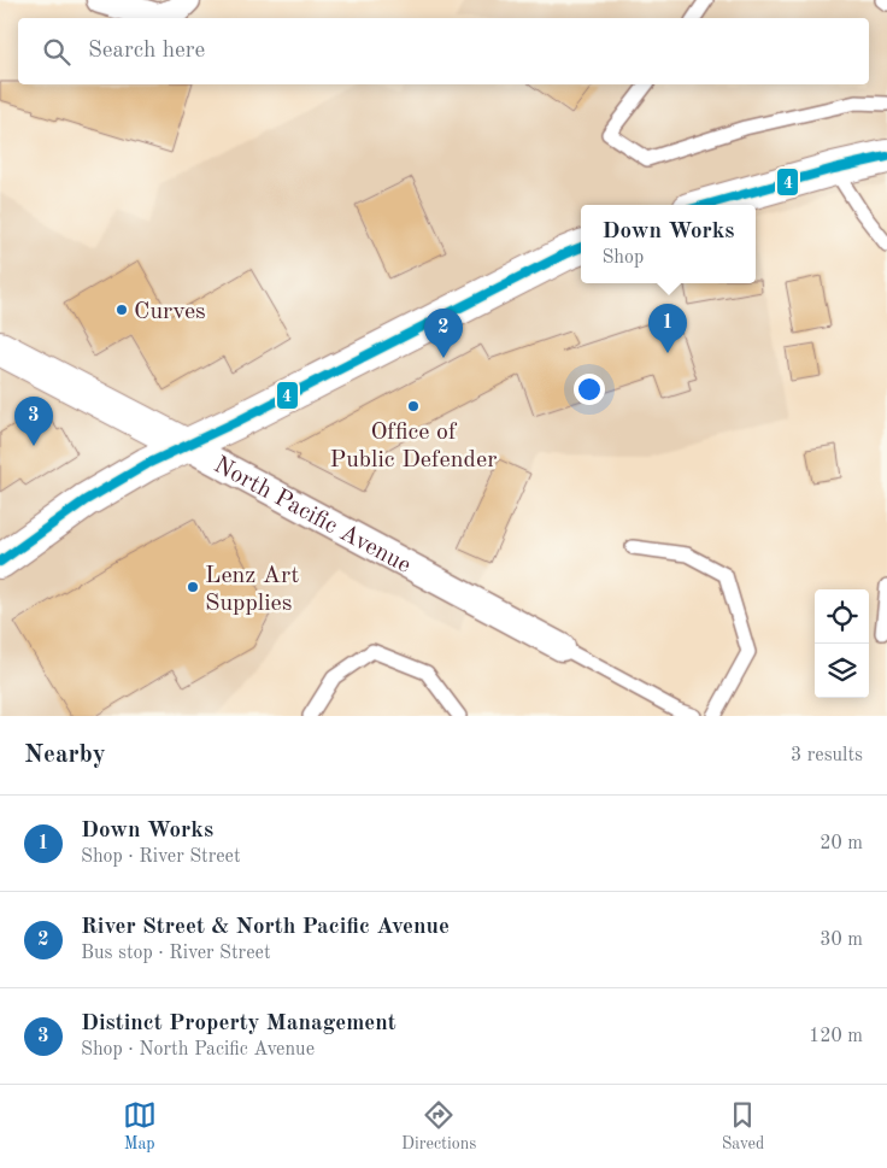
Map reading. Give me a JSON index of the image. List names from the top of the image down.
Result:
{
  "streets": {
    "main road": ["North Pacific Avenue"]
  },
  "places": ["Curves", "Office of Public Defender", "Lenz Art Supplies"],
  "lines": ["transit line 4"],
  "page": {
    "search": "Search here",
    "popup": ["Down Works", "Shop"],
    "pins": ["1", "2", "3"],
    "heading": ["Nearby", "3 results"],
    "list": [
      {
        "mark": "1",
        "name": "Down Works",
        "note": "Shop · River Street",
        "value": "20 m"
      },
      {
        "mark": "2",
        "name": "River Street & North Pacific Avenue",
        "note": "Bus stop · River Street",
        "value": "30 m"
      },
      {
        "mark": "3",
        "name": "Distinct Property Management",
        "note": "Shop · North Pacific Avenue",
        "value": "120 m"
      }
    ],
    "nav": ["Map", "Directions", "Saved"]
  }
}
